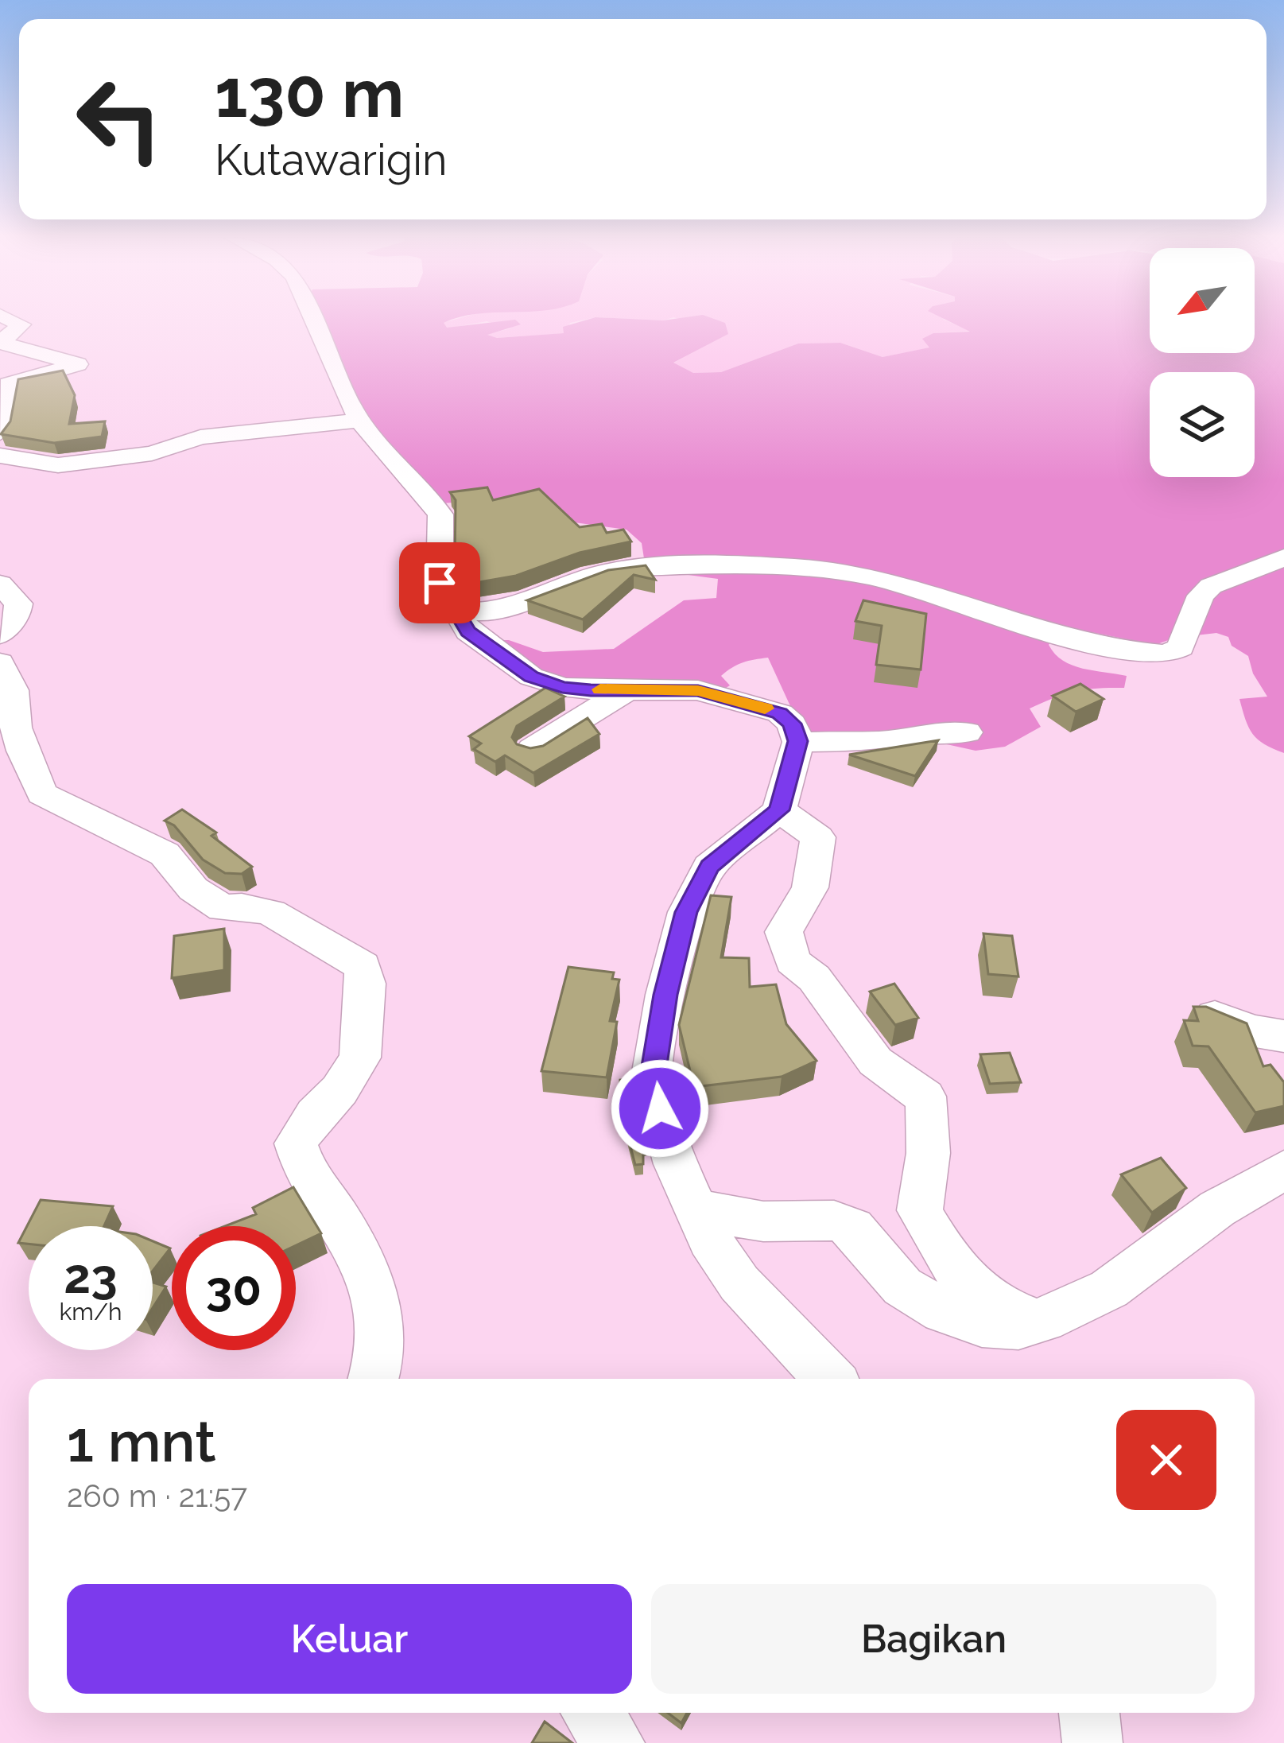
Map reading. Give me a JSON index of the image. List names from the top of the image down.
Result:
{
  "north": "bottom left",
  "page": {
    "turn": ["130 m", "Kutawarigin"],
    "speed": "23 km/h",
    "limit": "30",
    "heading": ["1 mnt", "260 m · 21:57"],
    "buttons": ["Keluar", "Bagikan"]
  }
}
